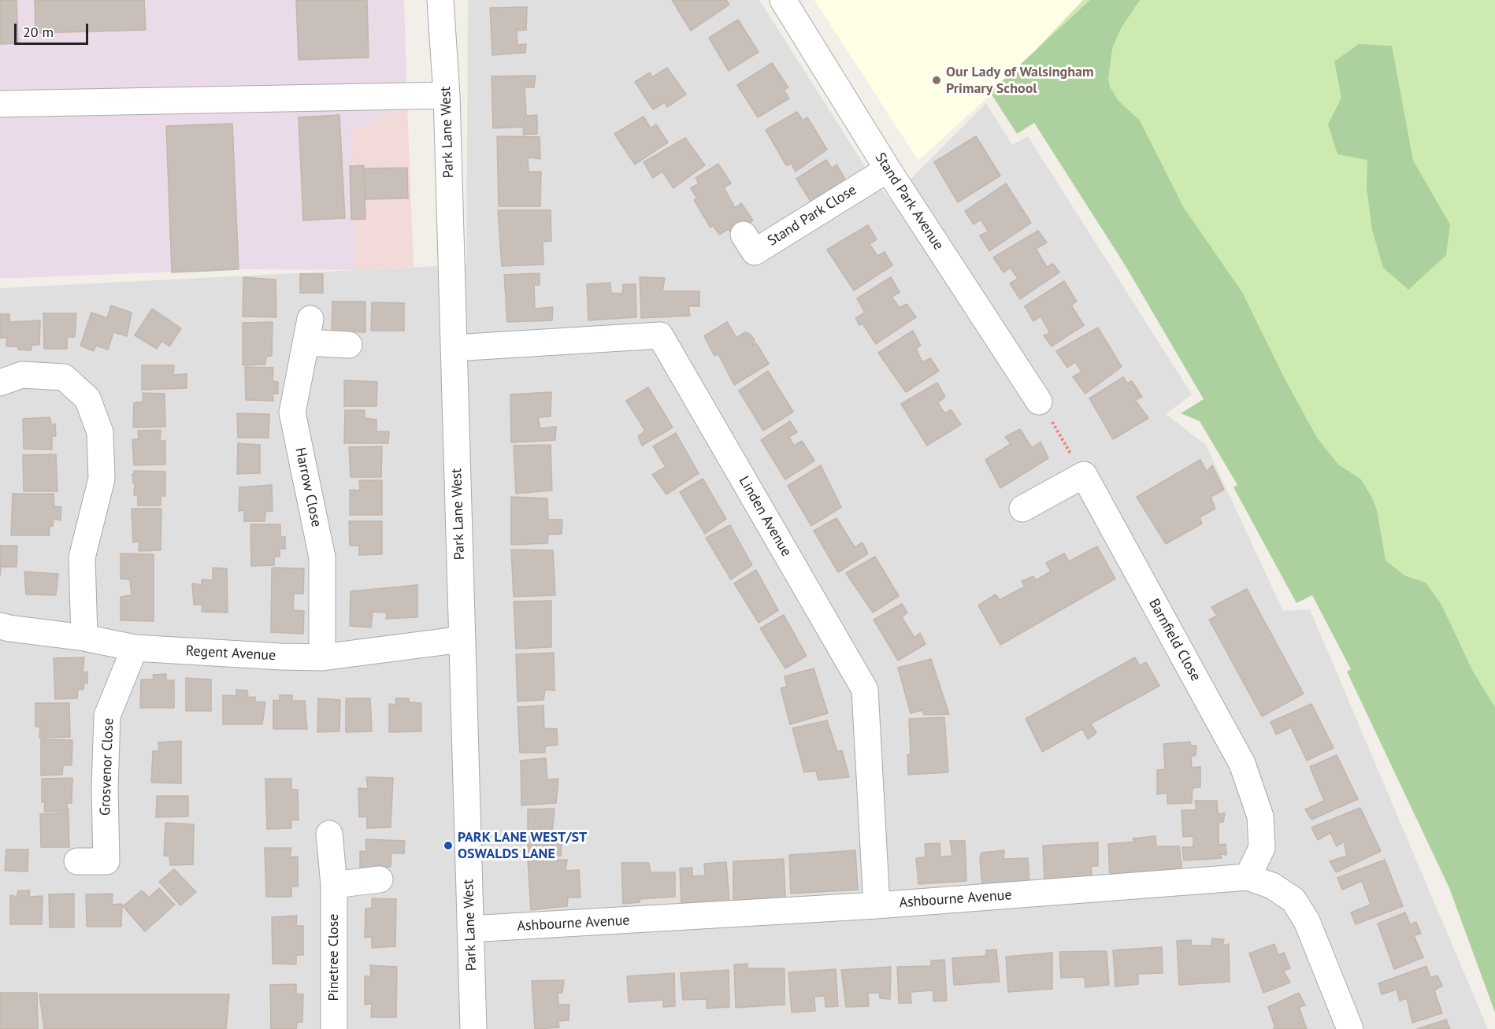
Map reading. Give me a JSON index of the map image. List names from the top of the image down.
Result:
{
  "streets": {
    "street": [
      "Park Lane West",
      "Stand Park Avenue",
      "Stand Park Close",
      "Harrow Close",
      "Linden Avenue",
      "Barnfield Close",
      "Regent Avenue",
      "Grosvenor Close",
      "Ashbourne Avenue",
      "Pinetree Close"
    ]
  },
  "crossings": [
    ["Park Lane West", "Linden Avenue"],
    ["Park Lane West", "Regent Avenue"],
    ["Park Lane West", "Ashbourne Avenue"],
    ["Stand Park Avenue", "Stand Park Close"],
    ["Harrow Close", "Regent Avenue"],
    ["Linden Avenue", "Ashbourne Avenue"],
    ["Barnfield Close", "Ashbourne Avenue"],
    ["Regent Avenue", "Grosvenor Close"]
  ],
  "places": ["Our Lady of Walsingham Primary School", "PARK LANE WEST/ST OSWALDS LANE"],
  "scale_bar": "20 m"
}
